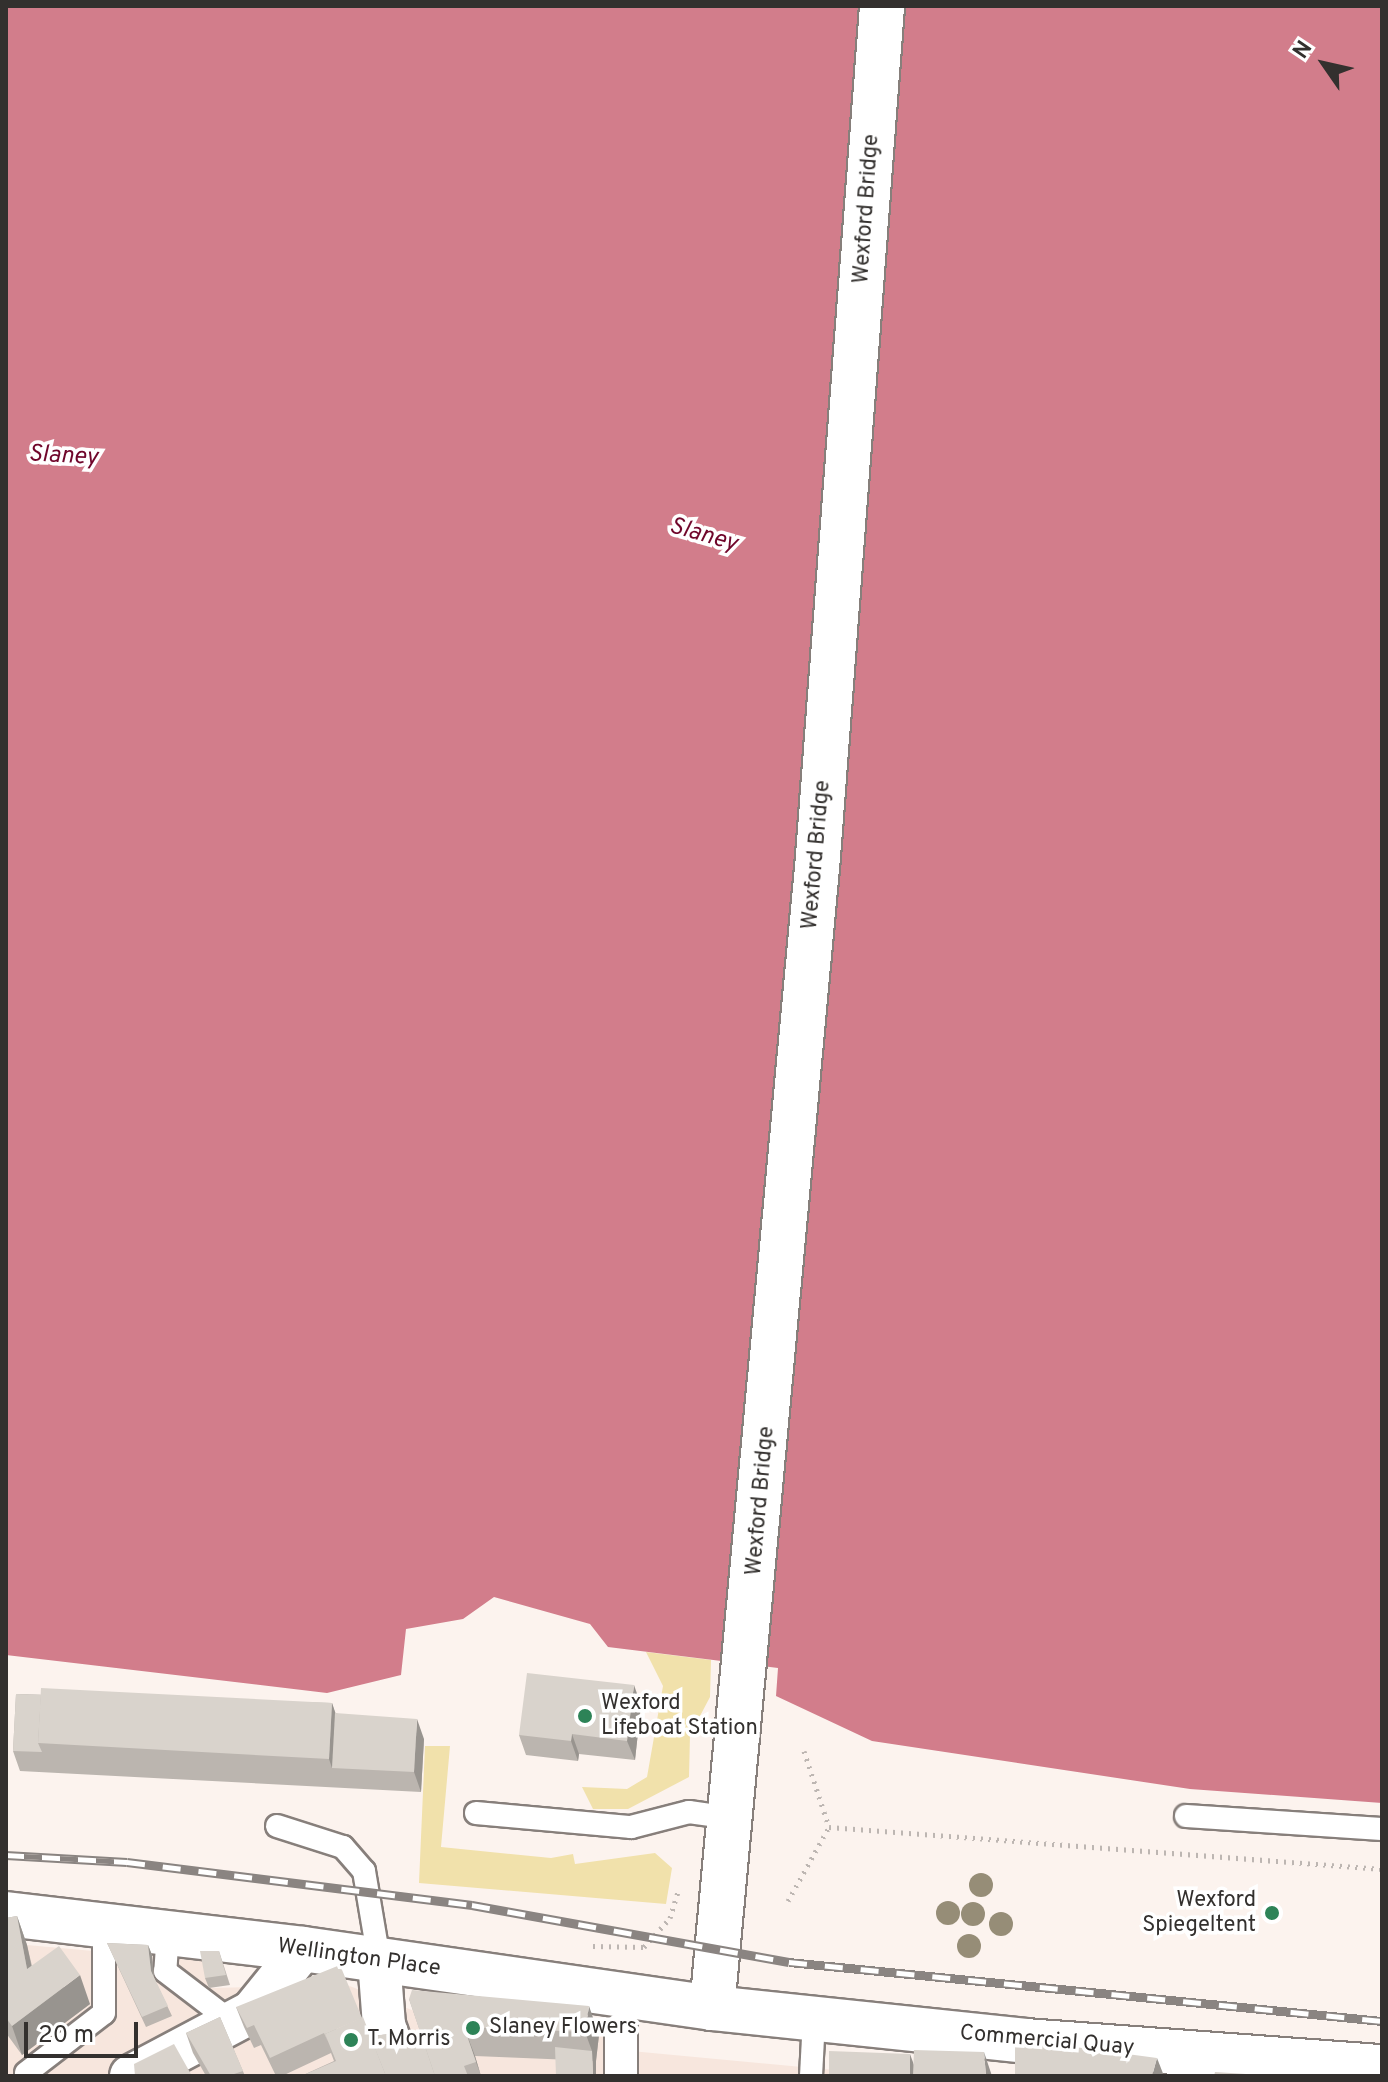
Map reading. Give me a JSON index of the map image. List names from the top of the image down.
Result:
{
  "streets": {
    "main road": ["Wexford Bridge", "Wellington Place", "Commercial Quay"]
  },
  "crossings": [
    ["Wexford Bridge", "Wellington Place"],
    ["Wexford Bridge", "Commercial Quay"],
    ["Wellington Place", "Commercial Quay"]
  ],
  "water": ["Slaney"],
  "places": [
    "Wexford Lifeboat Station",
    "Wexford Spiegeltent",
    "Slaney Flowers",
    "T. Morris"
  ],
  "scale_bar": "20 m",
  "north": "top left"
}
